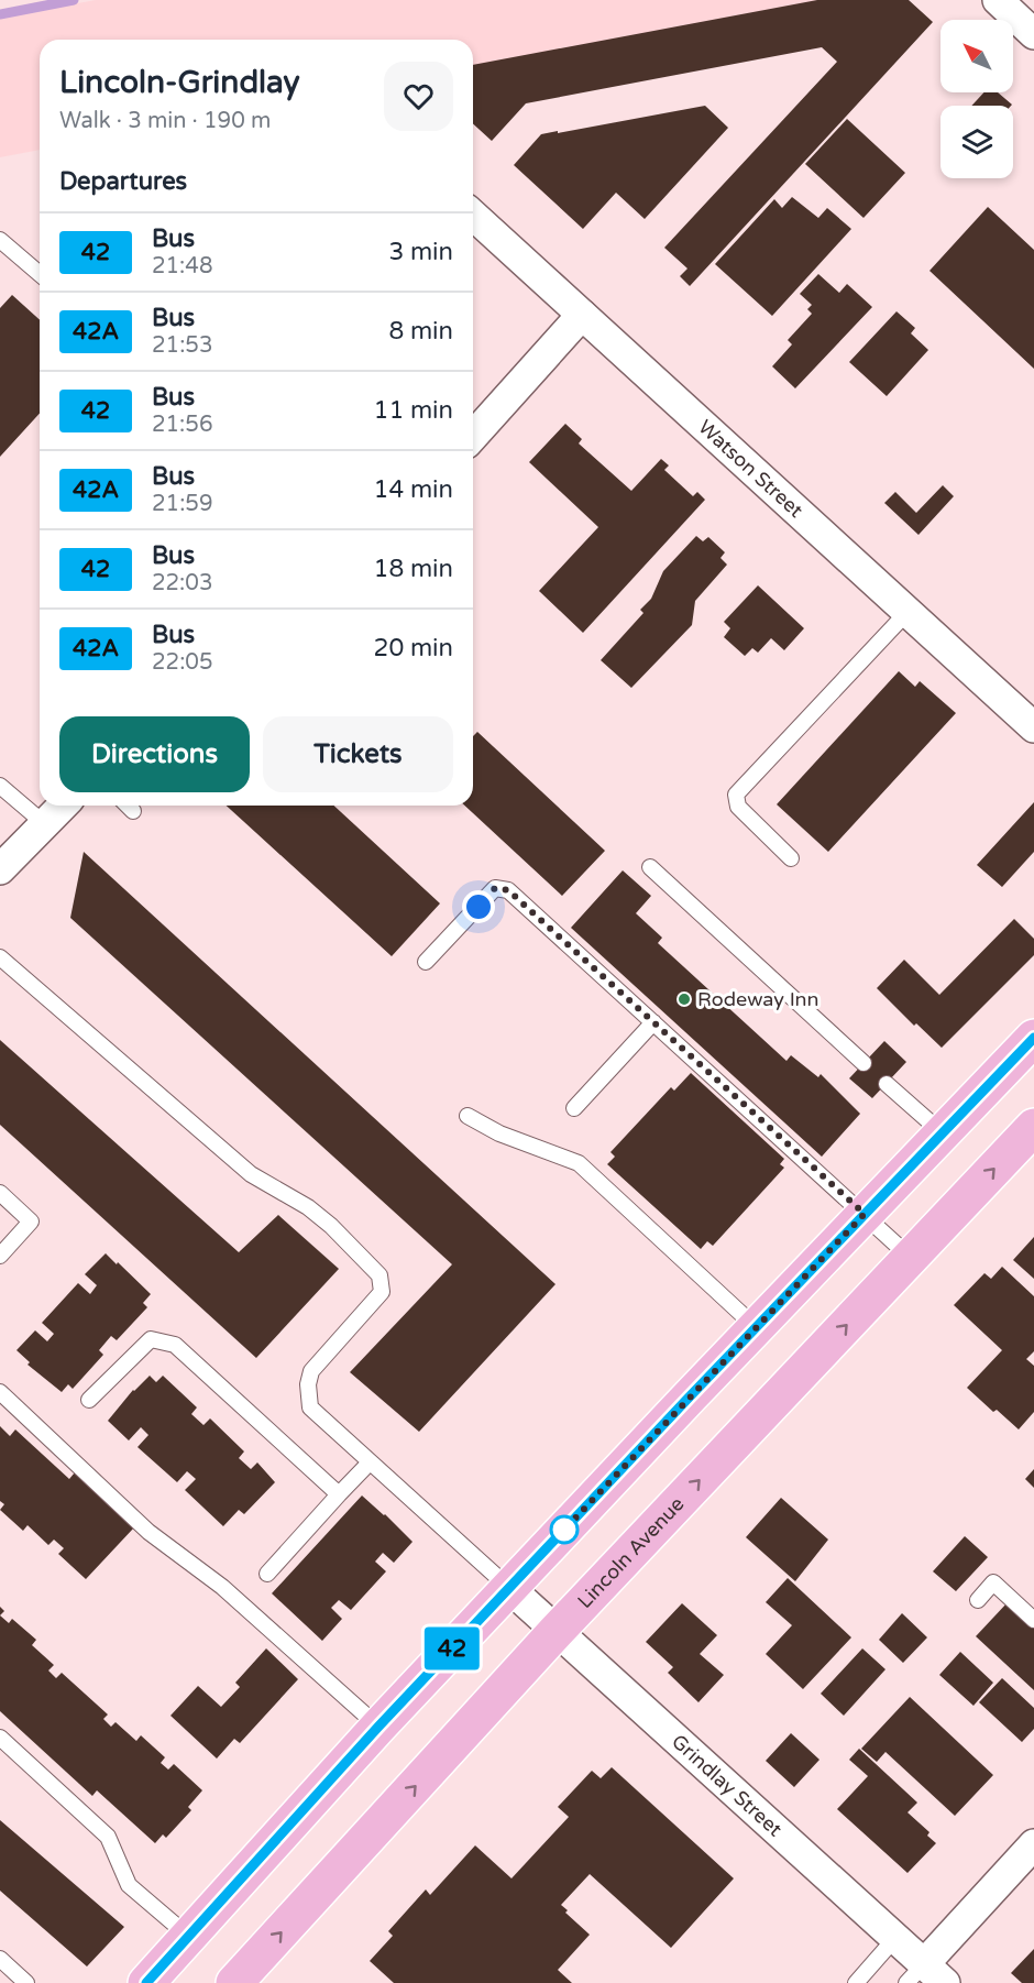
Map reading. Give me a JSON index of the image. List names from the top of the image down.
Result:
{
  "streets": {
    "main road": ["Lincoln Avenue"],
    "street": ["Watson Street", "Grindlay Street"]
  },
  "crossings": [
    ["Lincoln Avenue", "Grindlay Street"]
  ],
  "places": ["Rodeway Inn"],
  "lines": ["bus line 42"],
  "north": "top left",
  "page": {
    "on_map": "42",
    "heading": [
      ["Lincoln-Grindlay", "Walk · 3 min · 190 m"],
      "Departures"
    ],
    "list": [
      {
        "mark": "42",
        "name": "Bus",
        "note": "21:48",
        "value": "3 min"
      },
      {
        "mark": "42A",
        "name": "Bus",
        "note": "21:53",
        "value": "8 min"
      },
      {
        "mark": "42",
        "name": "Bus",
        "note": "21:56",
        "value": "11 min"
      },
      {
        "mark": "42A",
        "name": "Bus",
        "note": "21:59",
        "value": "14 min"
      },
      {
        "mark": "42",
        "name": "Bus",
        "note": "22:03",
        "value": "18 min"
      },
      {
        "mark": "42A",
        "name": "Bus",
        "note": "22:05",
        "value": "20 min"
      }
    ],
    "buttons": ["Directions", "Tickets"]
  }
}
